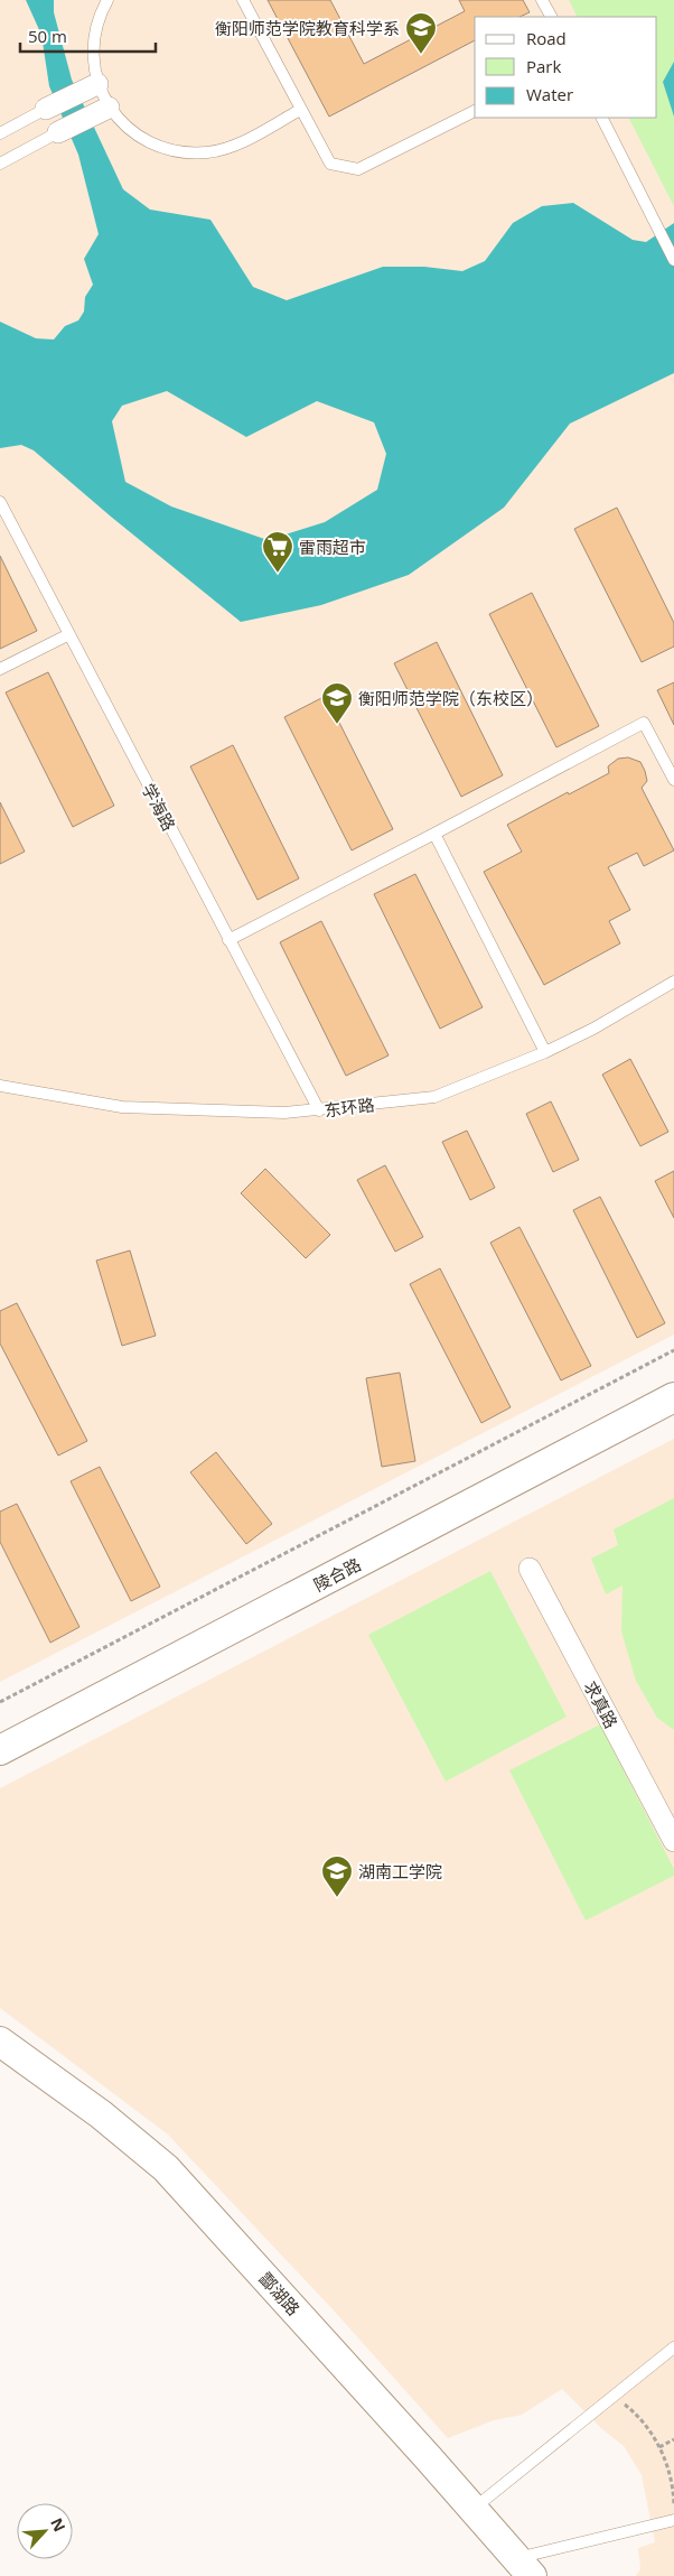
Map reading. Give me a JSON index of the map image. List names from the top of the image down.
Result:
{
  "streets": {
    "street": ["陵合路", "求真路", "酃湖路"],
    "lane": ["学海路", "东环路"]
  },
  "crossings": [
    ["学海路", "东环路"]
  ],
  "places": {
    "school or university": ["衡阳师范学院教育科学系", "衡阳师范学院（东校区）", "湖南工学院"],
    "supermarket": ["雷雨超市"]
  },
  "legend": ["Road", "Park", "Water"],
  "scale_bar": "50 m",
  "north": "top right"
}
